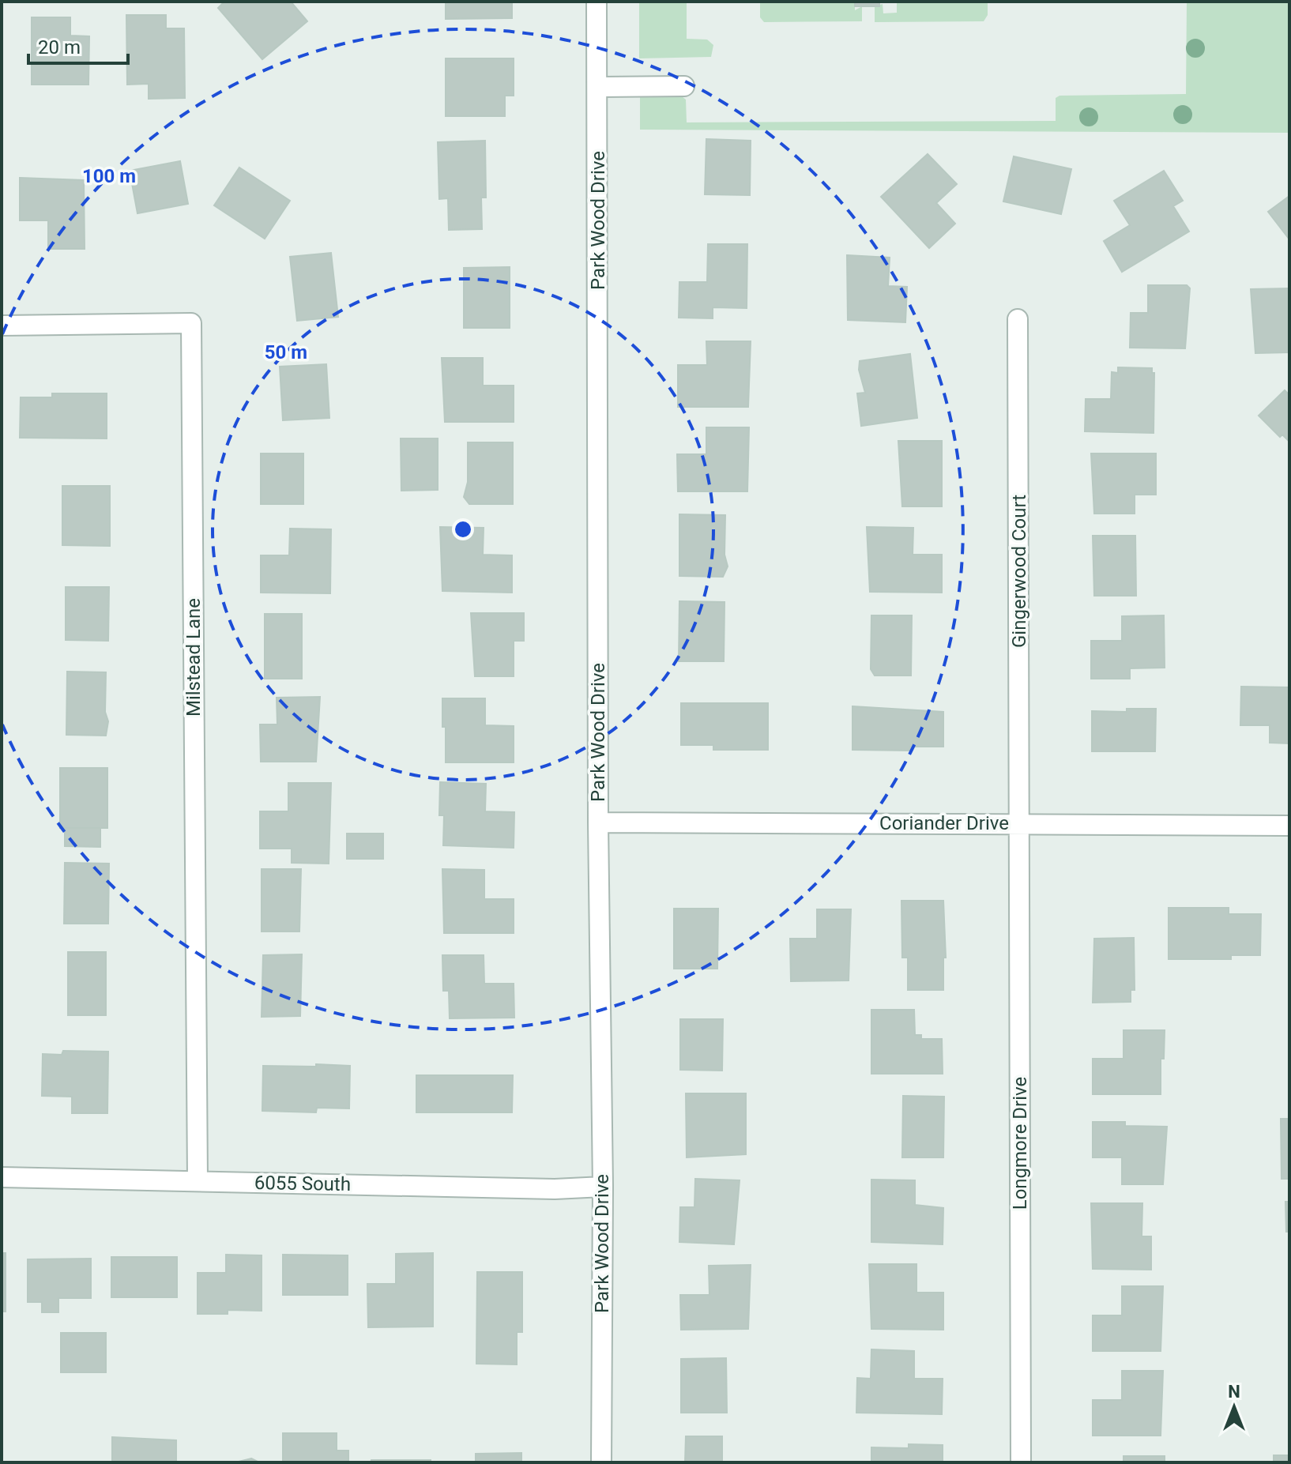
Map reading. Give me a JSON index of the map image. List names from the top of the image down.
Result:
{
  "streets": {
    "street": [
      "Park Wood Drive",
      "Gingerwood Court",
      "Milstead Lane",
      "Coriander Drive",
      "Longmore Drive",
      "6055 South"
    ]
  },
  "crossings": [
    ["Park Wood Drive", "Coriander Drive"],
    ["Park Wood Drive", "6055 South"],
    ["Gingerwood Court", "Coriander Drive"],
    ["Gingerwood Court", "Longmore Drive"],
    ["Milstead Lane", "6055 South"],
    ["Coriander Drive", "Longmore Drive"]
  ],
  "scale_bar": "20 m",
  "north": "top",
  "rings": ["100 m", "50 m"]
}
